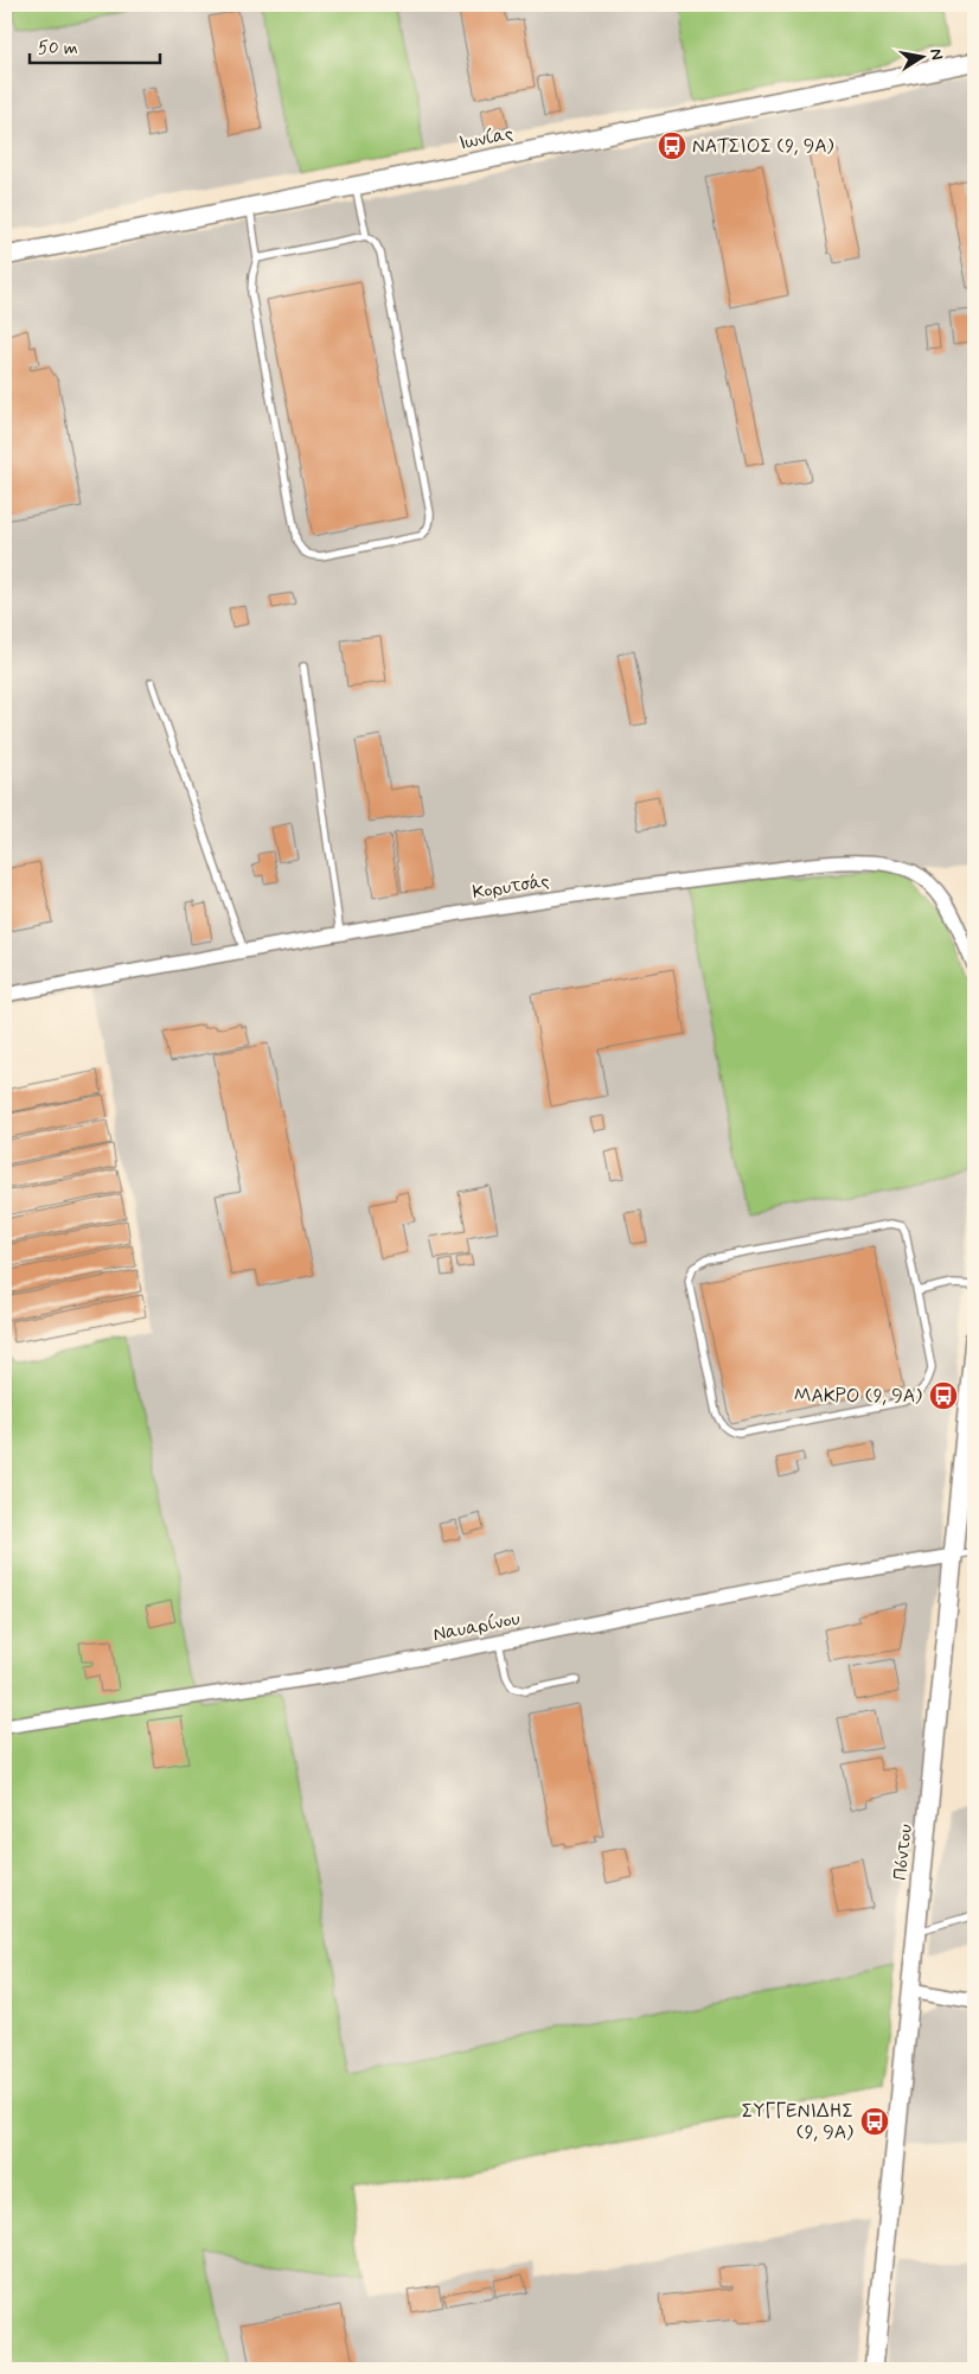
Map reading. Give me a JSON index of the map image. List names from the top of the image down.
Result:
{
  "streets": {
    "street": [
      "Ιωνίας",
      "Κορυτσάς",
      "Ναυαρίνου",
      "Πόντου"
    ]
  },
  "crossings": [
    ["Ναυαρίνου", "Πόντου"]
  ],
  "places": {
    "bus stop": ["ΝΑΤΣΙΟΣ (9, 9Α)", "ΜΑΚΡΟ (9, 9Α)", "ΣΥΓΓΕΝΙΔΗΣ (9, 9Α)"]
  },
  "scale_bar": "50 m",
  "north": "right"
}
